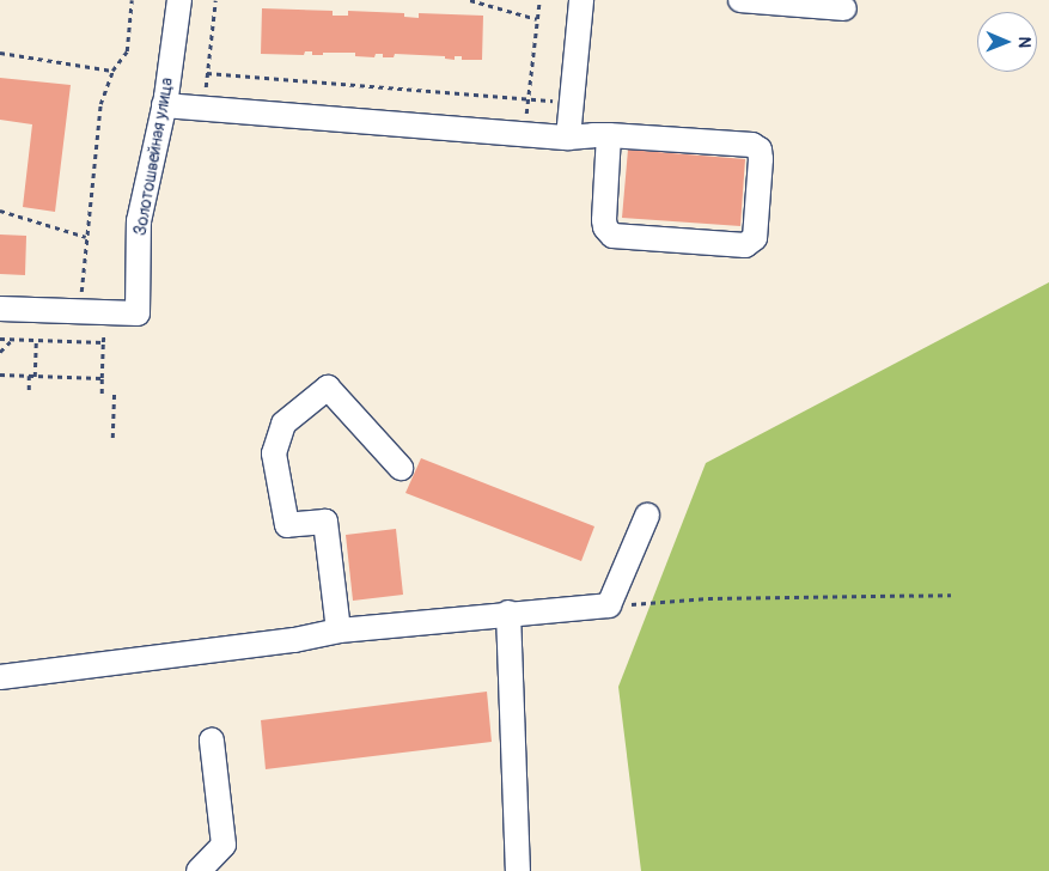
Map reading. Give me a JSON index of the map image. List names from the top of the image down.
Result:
{
  "streets": {
    "street": ["Золотошвейная улица"]
  },
  "north": "right"
}
